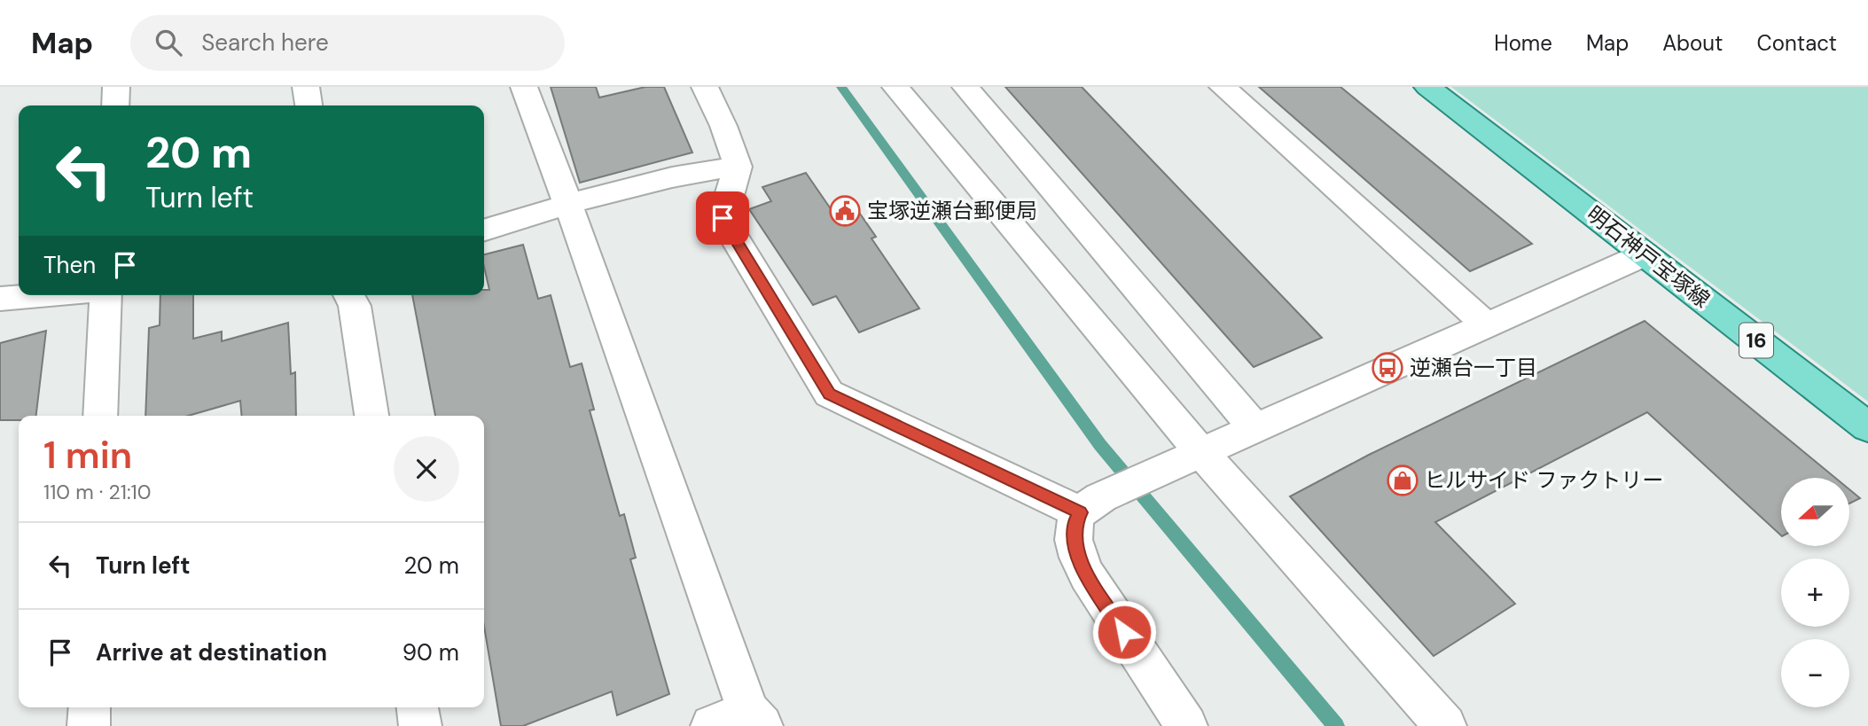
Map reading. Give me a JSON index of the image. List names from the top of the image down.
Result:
{
  "streets": {
    "main road": ["明石神戸宝塚線", "16"]
  },
  "places": {
    "public building": ["宝塚逆瀬台郵便局"],
    "bus stop": ["逆瀬台一丁目"],
    "shop": ["ヒルサイド ファクトリー"]
  },
  "north": "left",
  "page": {
    "header": "Map",
    "search": "Search here",
    "nav": [
      "Home",
      "Map",
      "About",
      "Contact"
    ],
    "turn": ["20 m", "Turn left"],
    "then": "Then",
    "heading": ["1 min", "110 m · 21:10"],
    "map_buttons": ["+", "−"],
    "list": [
      {
        "name": "Turn left",
        "value": "20 m"
      },
      {
        "name": "Arrive at destination",
        "value": "90 m"
      }
    ]
  }
}
